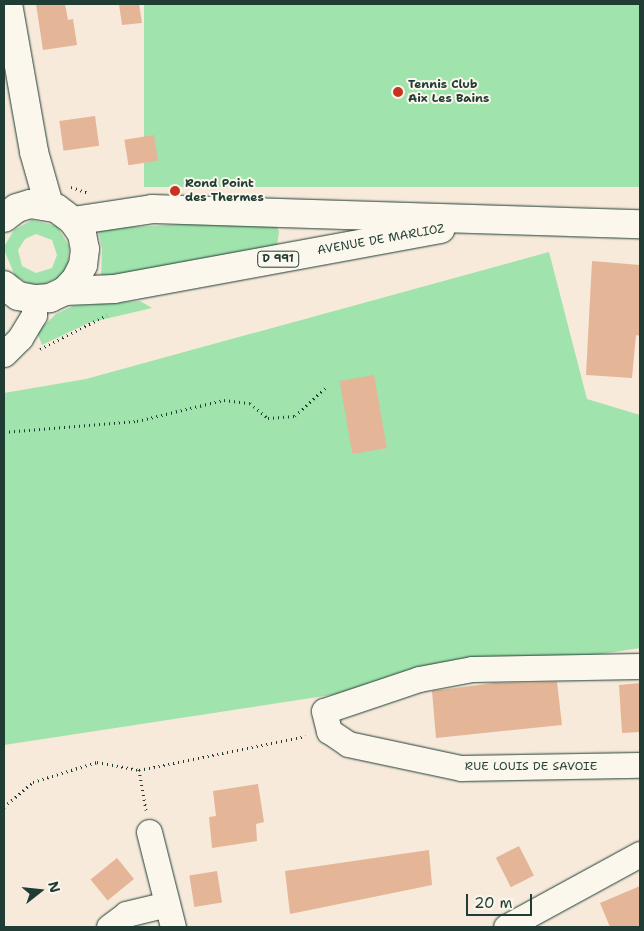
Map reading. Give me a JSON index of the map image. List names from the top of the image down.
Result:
{
  "streets": {
    "main road": ["AVENUE DE MARLIOZ", "D 991"],
    "street": ["RUE LOUIS DE SAVOIE"]
  },
  "places": ["Tennis Club Aix Les Bains", "Rond Point des Thermes"],
  "scale_bar": "20 m",
  "north": "right"
}
